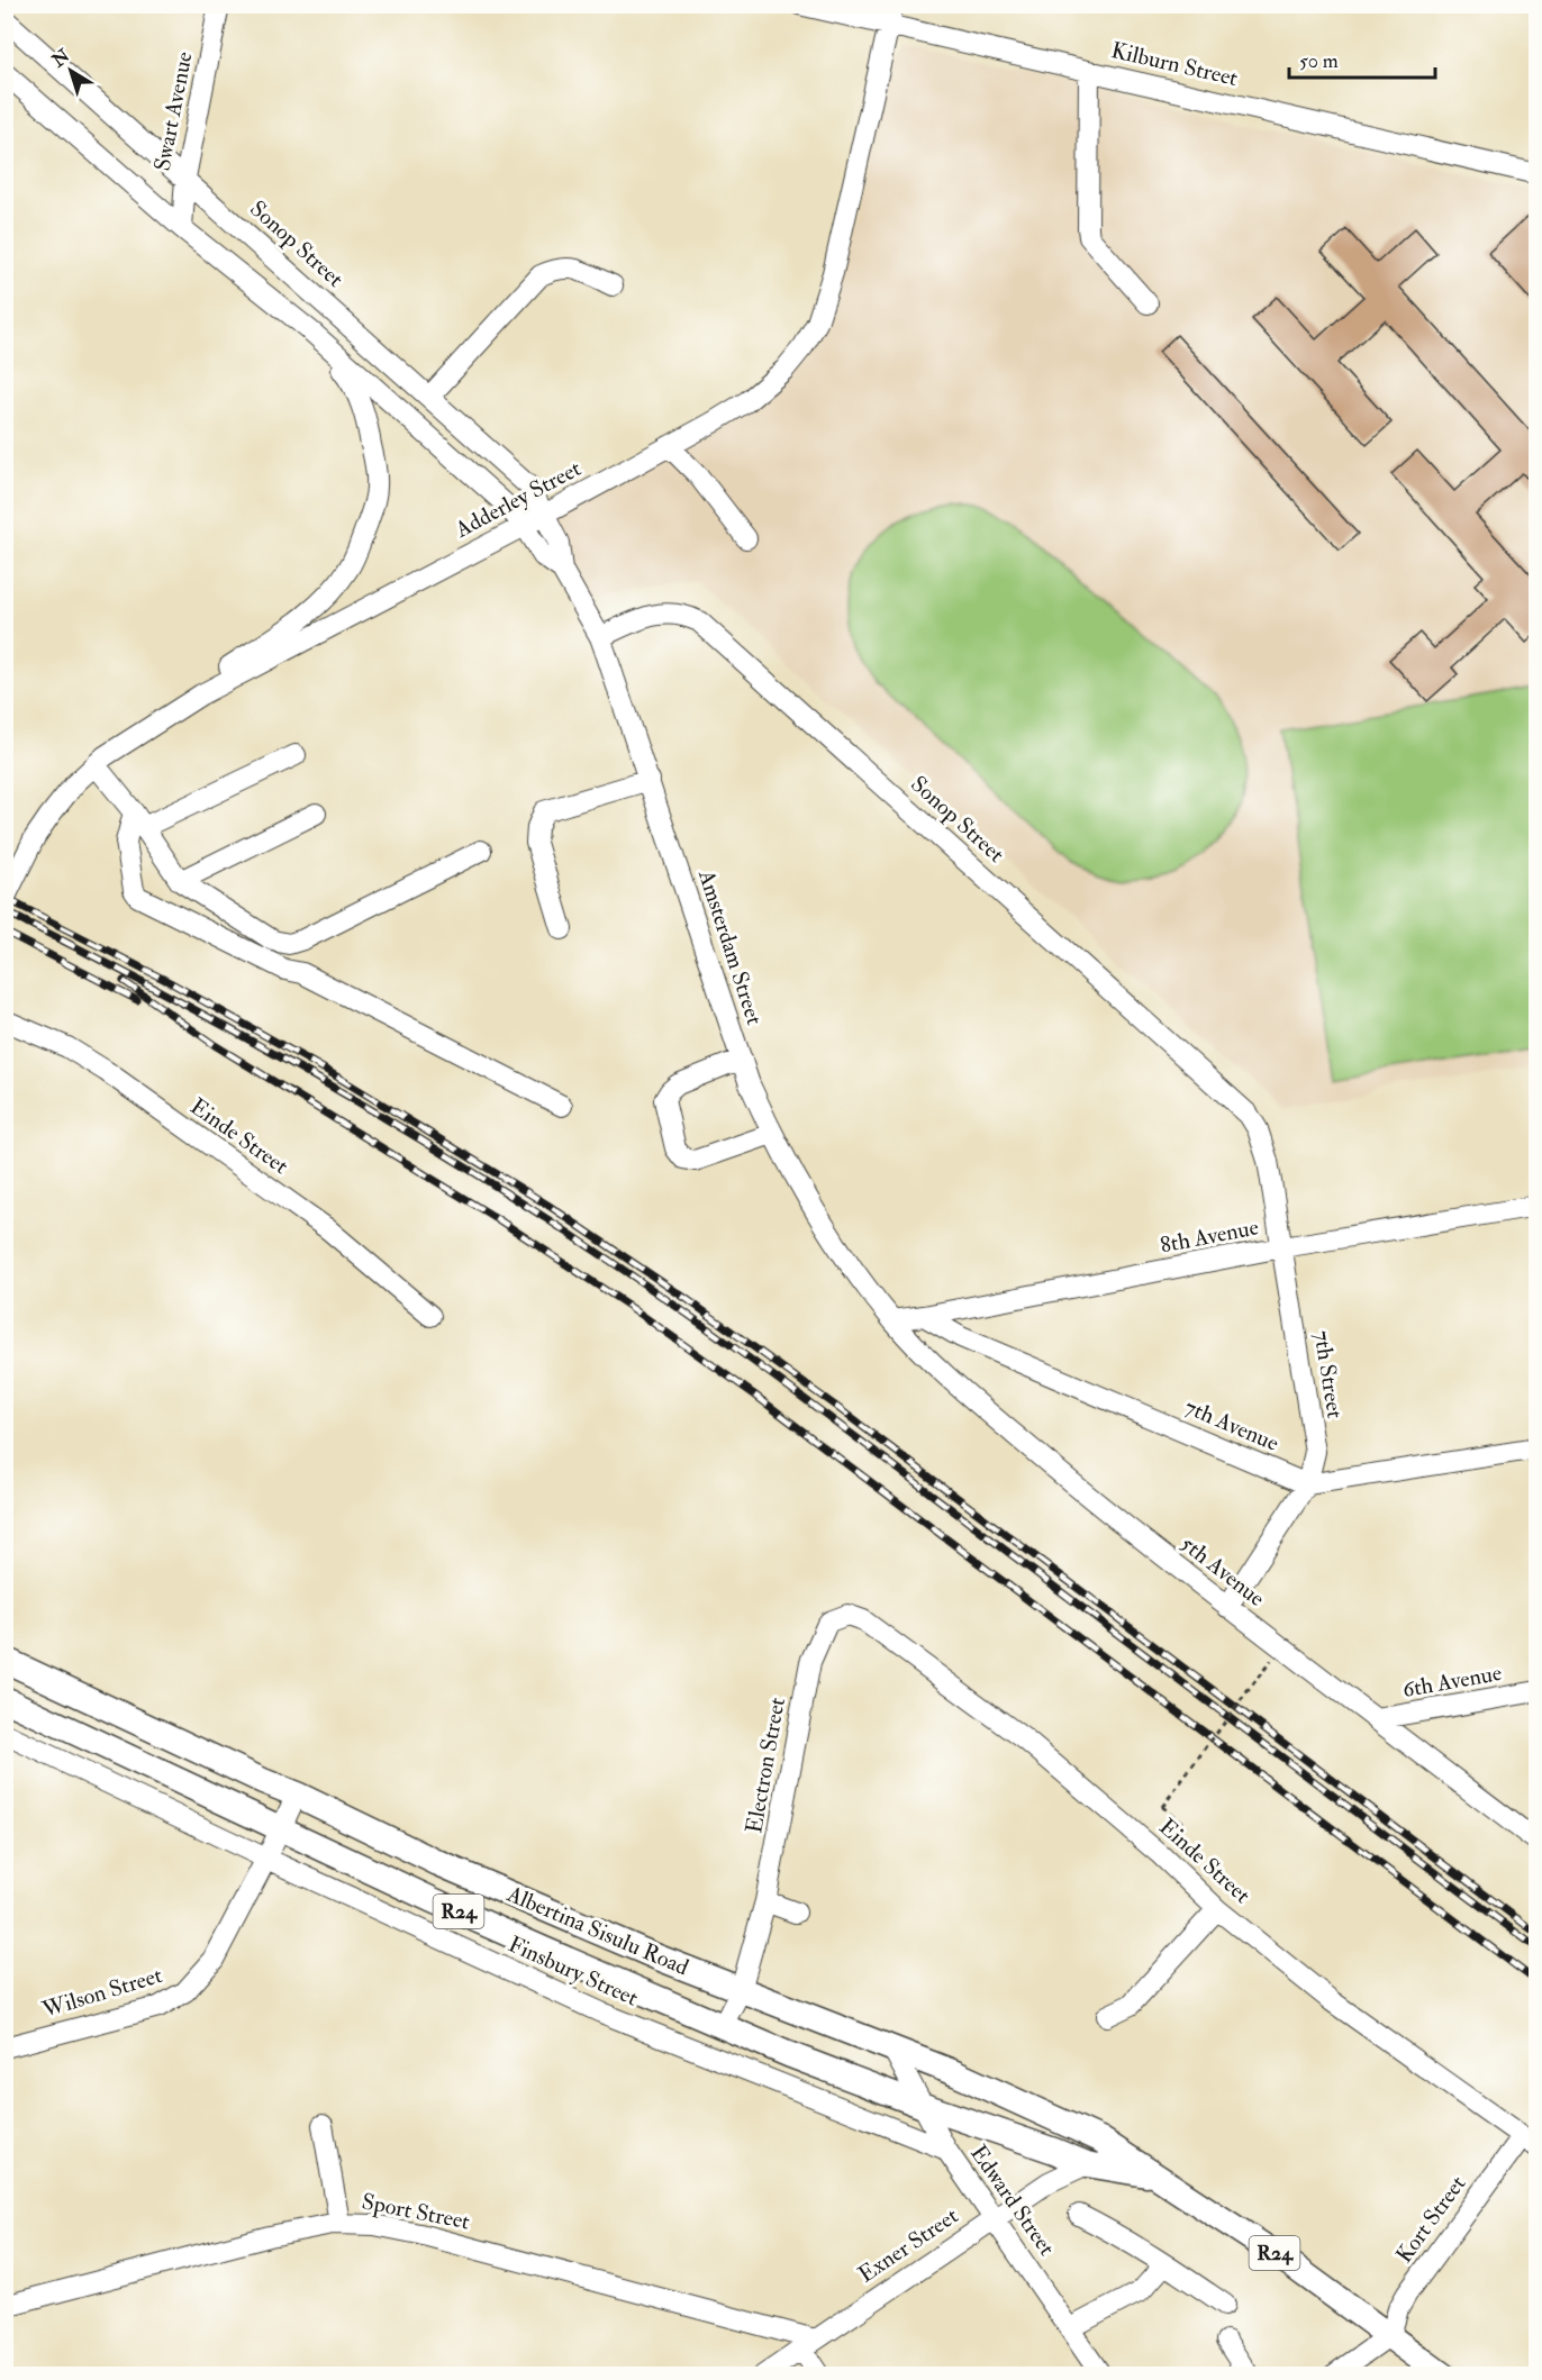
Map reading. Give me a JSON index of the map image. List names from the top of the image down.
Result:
{
  "streets": {
    "main road": ["R24", "Albertina Sisulu Road"],
    "street": [
      "Kilburn Street",
      "Swart Avenue",
      "Sonop Street",
      "Adderley Street",
      "Amsterdam Street",
      "Einde Street",
      "8th Avenue",
      "7th Street",
      "7th Avenue",
      "5th Avenue",
      "6th Avenue",
      "Electron Street",
      "Finsbury Street",
      "Wilson Street",
      "Edward Street",
      "Sport Street",
      "Kort Street",
      "Exner Street"
    ]
  },
  "crossings": [
    ["Kilburn Street", "Adderley Street"],
    ["Swart Avenue", "Sonop Street"],
    ["Sonop Street", "Adderley Street"],
    ["Sonop Street", "Amsterdam Street"],
    ["Sonop Street", "7th Street"],
    ["Adderley Street", "Amsterdam Street"],
    ["Amsterdam Street", "8th Avenue"],
    ["Amsterdam Street", "5th Avenue"],
    ["Einde Street", "Electron Street"],
    ["Einde Street", "Kort Street"],
    ["8th Avenue", "7th Street"],
    ["8th Avenue", "7th Avenue"],
    ["8th Avenue", "5th Avenue"],
    ["7th Street", "7th Avenue"],
    ["7th Street", "5th Avenue"],
    ["5th Avenue", "6th Avenue"],
    ["Electron Street", "Albertina Sisulu Road"],
    ["Albertina Sisulu Road", "Wilson Street"],
    ["Albertina Sisulu Road", "Edward Street"],
    ["Albertina Sisulu Road", "Kort Street"],
    ["Albertina Sisulu Road", "Exner Street"],
    ["Finsbury Street", "Wilson Street"],
    ["Finsbury Street", "Edward Street"],
    ["Edward Street", "Exner Street"],
    ["Sport Street", "Exner Street"]
  ],
  "scale_bar": "50 m",
  "north": "top left"
}
